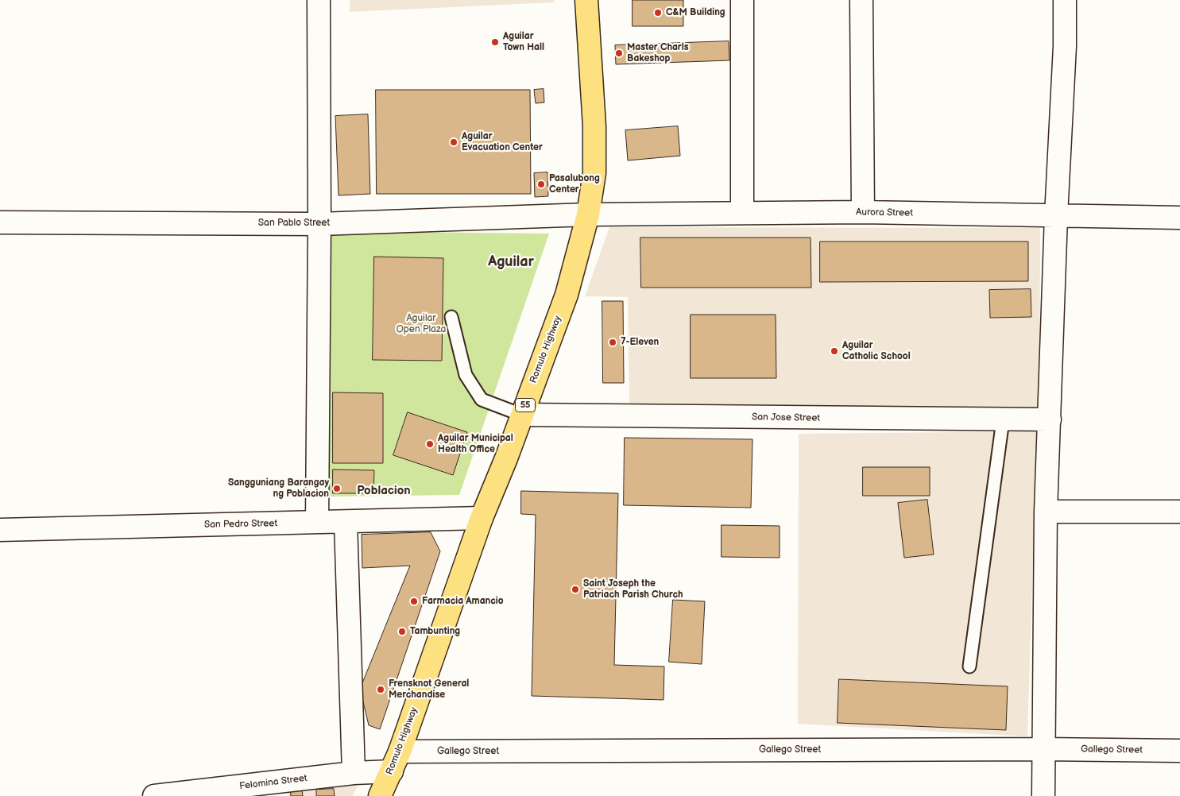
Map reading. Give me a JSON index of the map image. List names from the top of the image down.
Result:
{
  "streets": {
    "highway": ["Romulo Highway", "55"],
    "street": [
      "Aurora Street",
      "San Pablo Street",
      "San Jose Street",
      "San Pedro Street",
      "Gallego Street",
      "Felomina Street"
    ]
  },
  "crossings": [
    ["Aurora Street", "San Pablo Street"],
    ["Aurora Street", "Romulo Highway"],
    ["San Pablo Street", "Romulo Highway"],
    ["Romulo Highway", "San Jose Street"],
    ["Romulo Highway", "San Pedro Street"],
    ["Romulo Highway", "Gallego Street"],
    ["Romulo Highway", "Felomina Street"],
    ["Gallego Street", "Felomina Street"]
  ],
  "districts": ["Aguilar", "Poblacion"],
  "parks": ["Aguilar Open Plaza"],
  "places": [
    "C&M Building",
    "Aguilar Town Hall",
    "Master Charls Bakeshop",
    "Aguilar Evacuation Center",
    "Pasalubong Center",
    "7-Eleven",
    "Aguilar Catholic School",
    "Aguilar Municipal Health Office",
    "Sangguniang Barangay ng Poblacion",
    "Saint Joseph the Patriach Parish Church",
    "Farmacia Amancio",
    "Tambunting",
    "Frensknot General Merchandise"
  ]
}
